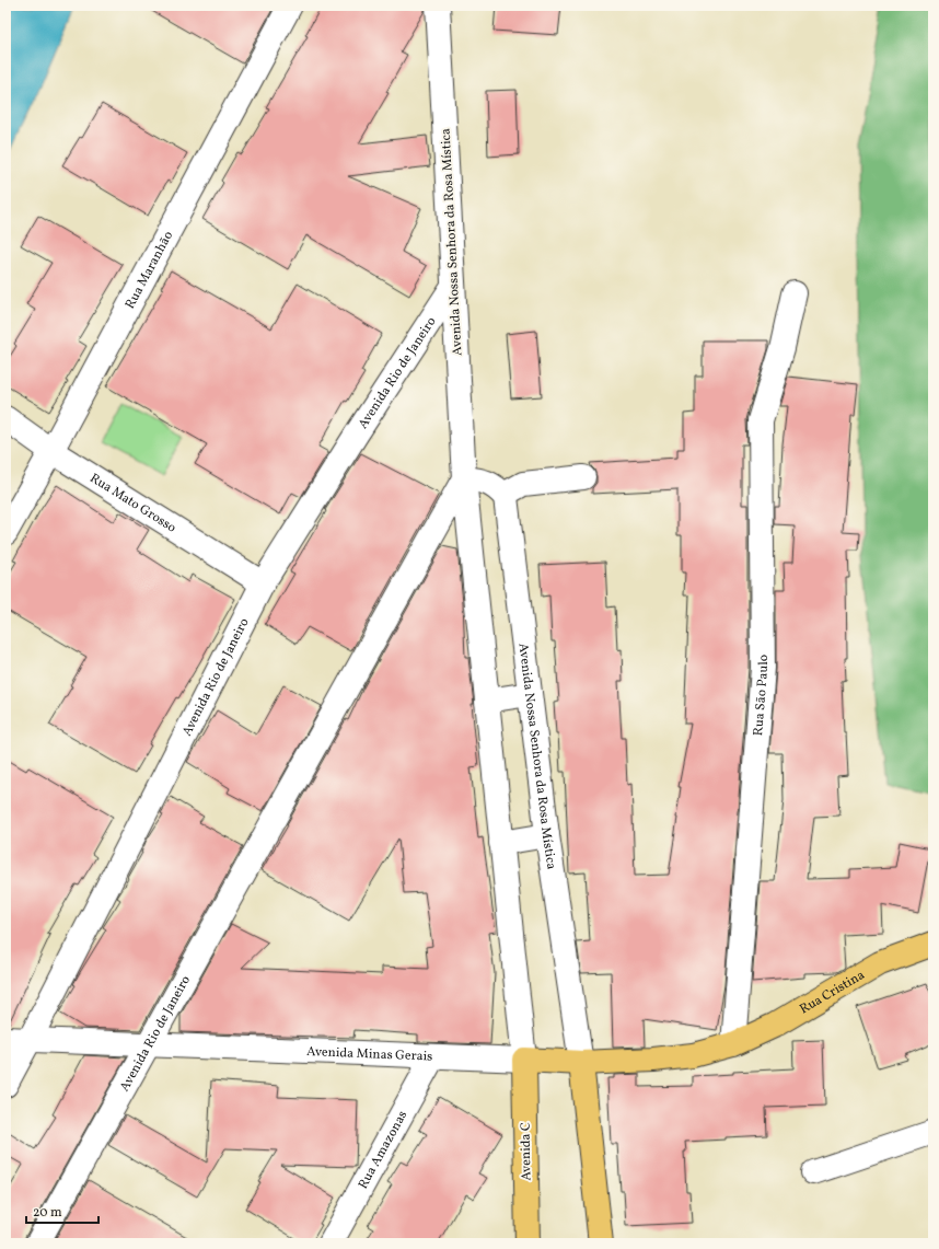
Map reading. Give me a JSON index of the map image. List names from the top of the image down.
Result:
{
  "streets": {
    "main road": ["Rua Cristina", "Avenida Minas Gerais", "Avenida C"],
    "street": [
      "Avenida Nossa Senhora da Rosa Mística",
      "Rua Maranhão",
      "Avenida Rio de Janeiro",
      "Rua Mato Grosso",
      "Rua São Paulo",
      "Rua Amazonas"
    ]
  },
  "crossings": [
    ["Avenida Nossa Senhora da Rosa Mística", "Avenida Rio de Janeiro"],
    ["Avenida Nossa Senhora da Rosa Mística", "Avenida Minas Gerais"],
    ["Avenida Nossa Senhora da Rosa Mística", "Avenida C"],
    ["Rua Maranhão", "Rua Mato Grosso"],
    ["Avenida Rio de Janeiro", "Rua Mato Grosso"],
    ["Avenida Rio de Janeiro", "Avenida Minas Gerais"],
    ["Rua São Paulo", "Rua Cristina"],
    ["Rua São Paulo", "Avenida Minas Gerais"],
    ["Rua Cristina", "Avenida Minas Gerais"],
    ["Avenida Minas Gerais", "Rua Amazonas"],
    ["Avenida Minas Gerais", "Avenida C"]
  ],
  "scale_bar": "20 m"
}
